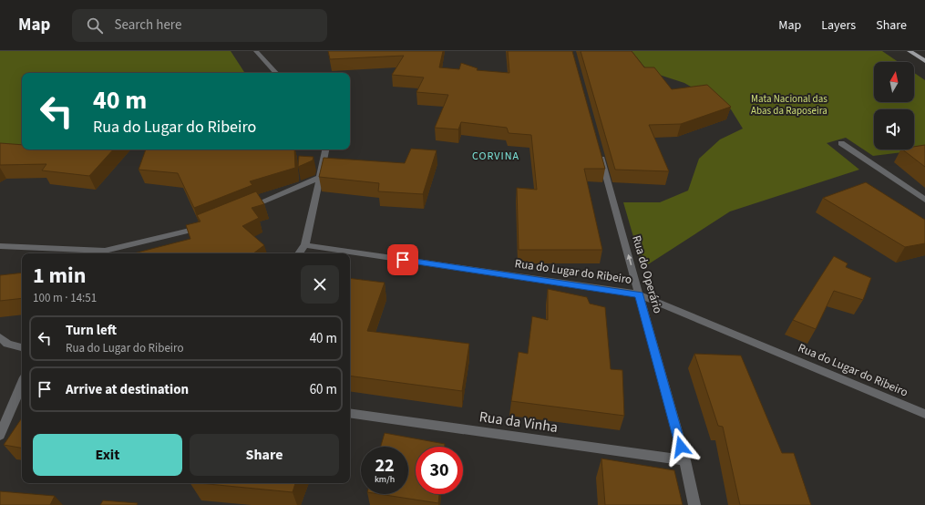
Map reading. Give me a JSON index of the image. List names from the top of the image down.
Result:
{
  "streets": {
    "street": ["Rua do Lugar do Ribeiro", "Rua do Operário", "Rua da Vinha"]
  },
  "crossings": [
    ["Rua do Lugar do Ribeiro", "Rua do Operário"],
    ["Rua do Operário", "Rua da Vinha"]
  ],
  "one_way": ["Rua do Operário"],
  "districts": ["CORVINA"],
  "parks": ["Mata Nacional das Abas da Raposeira"],
  "north": "top",
  "page": {
    "header": "Map",
    "search": "Search here",
    "nav": ["Map", "Layers", "Share"],
    "turn": ["40 m", "Rua do Lugar do Ribeiro"],
    "heading": ["1 min", "100 m · 14:51"],
    "list": [
      {
        "name": "Turn left",
        "note": "Rua do Lugar do Ribeiro",
        "value": "40 m"
      },
      {
        "name": "Arrive at destination",
        "value": "60 m"
      }
    ],
    "buttons": ["Exit", "Share"],
    "speed": "22 km/h",
    "limit": "30"
  }
}
